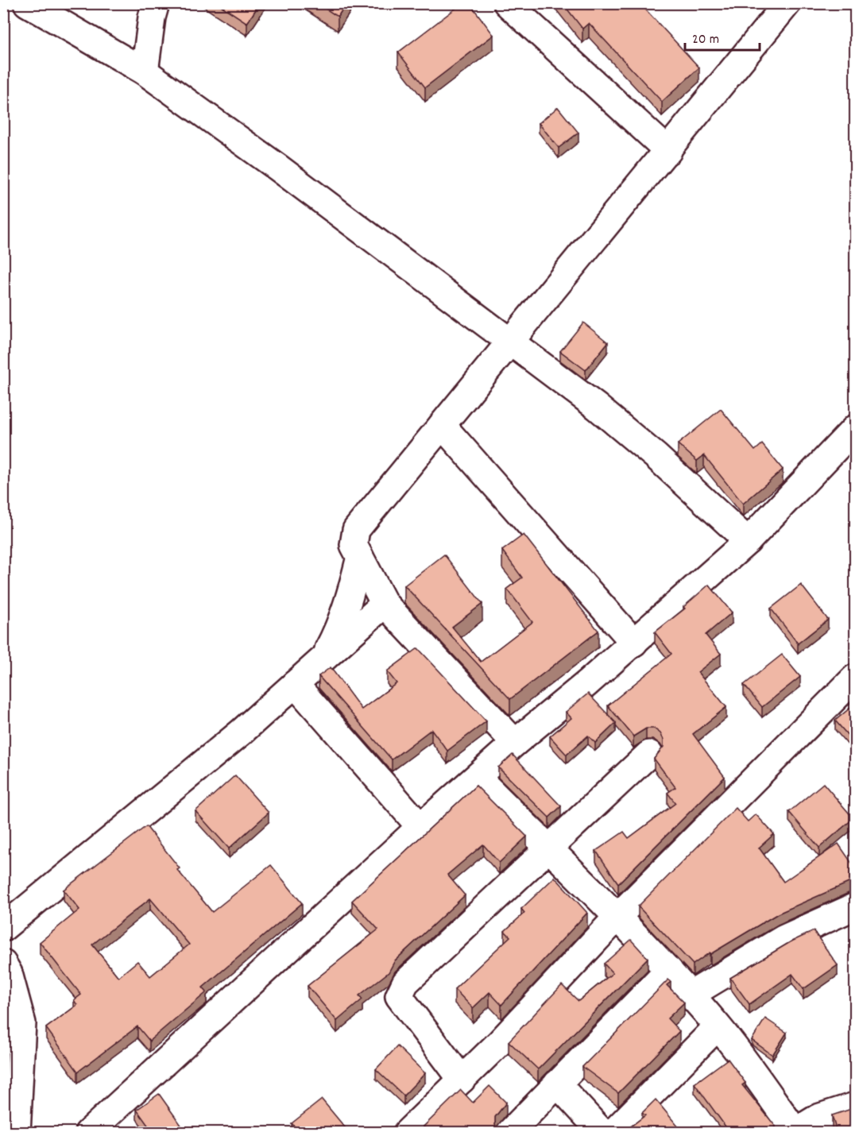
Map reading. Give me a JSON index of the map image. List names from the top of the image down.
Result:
{
  "scale_bar": "20 m"
}
